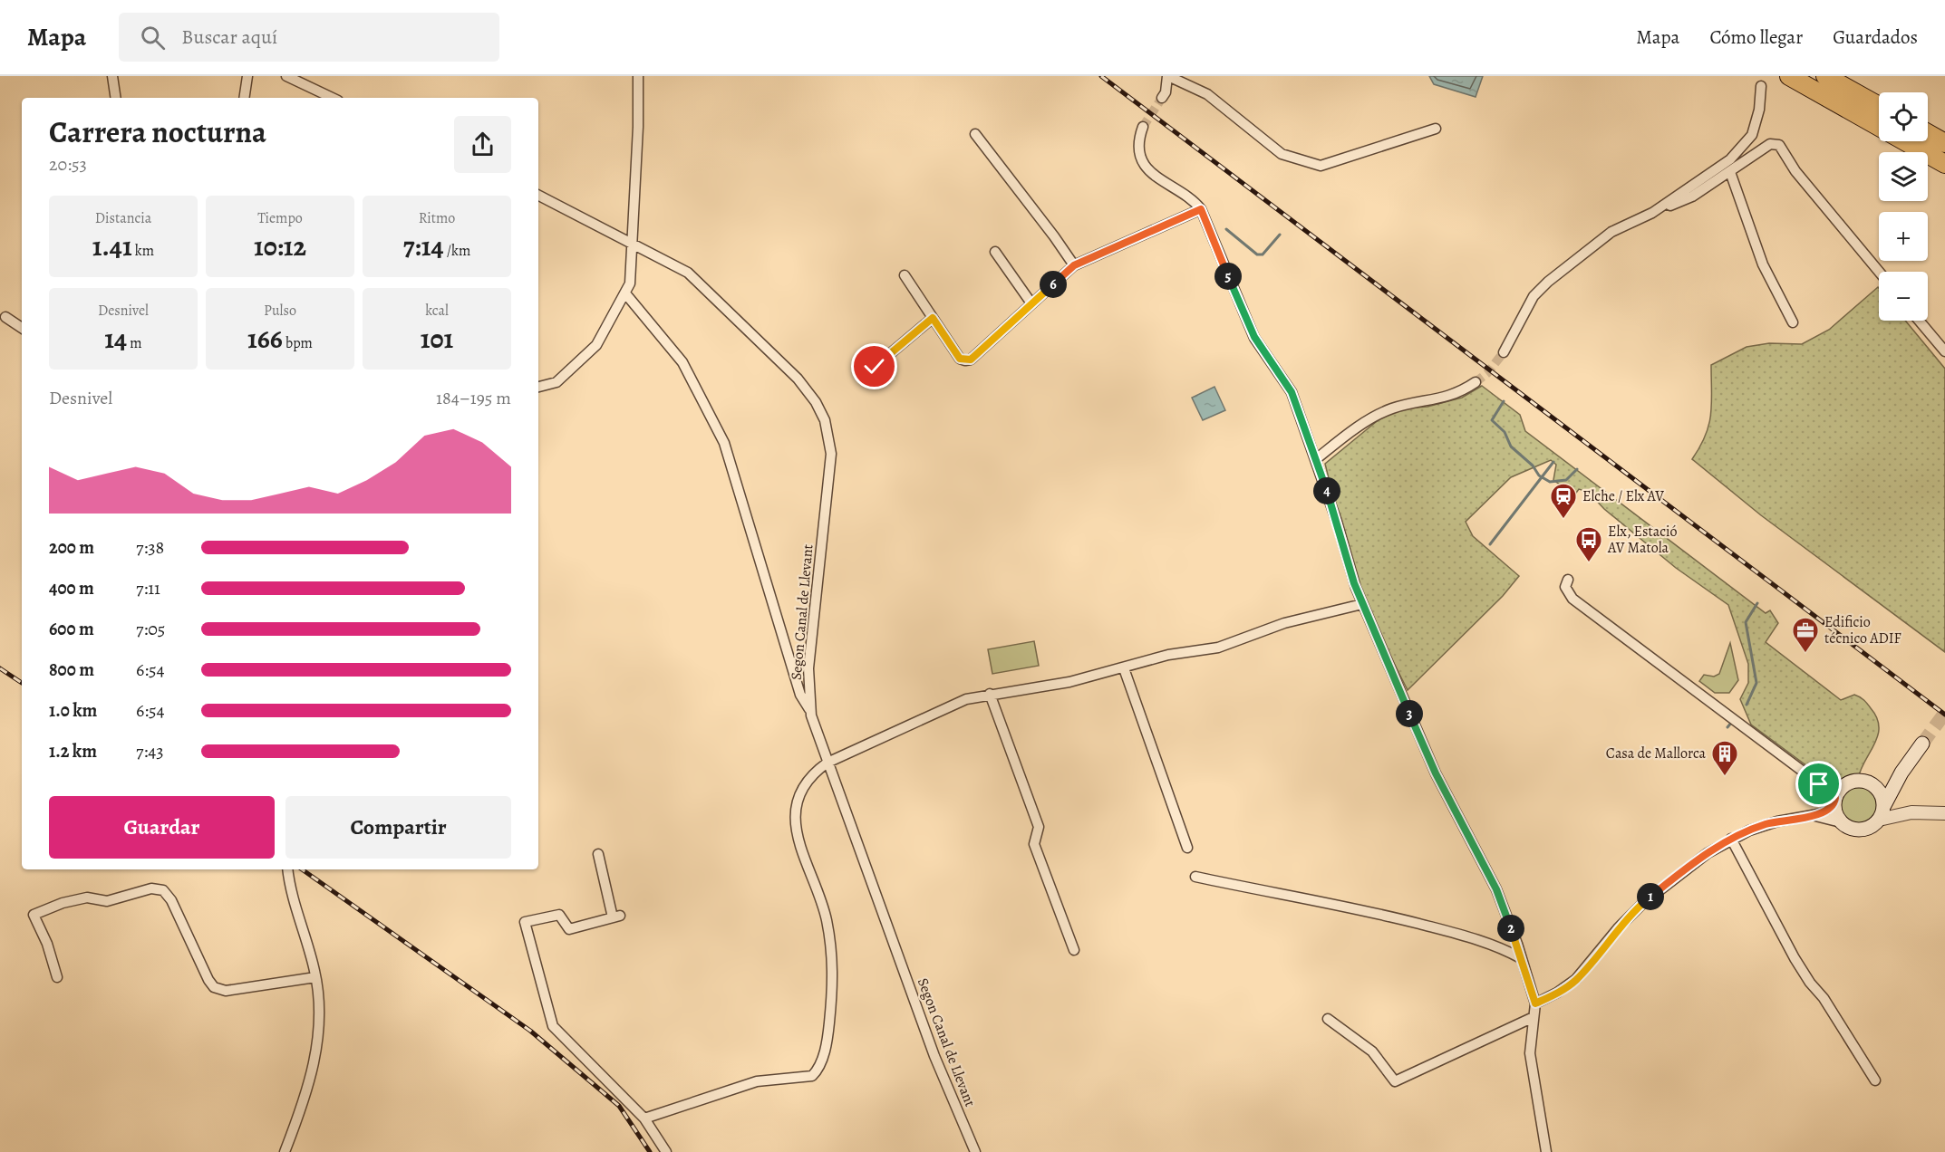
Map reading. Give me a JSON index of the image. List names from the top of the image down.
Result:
{
  "streets": {
    "street": ["Segon Canal de Llevant"]
  },
  "places": {
    "station": ["Elche / Elx AV"],
    "bus stop": ["Elx, Estació AV Matola"],
    "office": ["Edificio técnico ADIF"],
    "building": ["Casa de Mallorca"]
  },
  "page": {
    "header": "Mapa",
    "search": "Buscar aquí",
    "nav": ["Mapa", "Cómo llegar", "Guardados"],
    "map_buttons": ["+", "−"],
    "heading": ["Carrera nocturna", "20:53"],
    "stats": [
      ["Distancia", "1.41 km"],
      ["Tiempo", "10:12"],
      ["Ritmo", "7:14 /km"],
      ["Desnivel", "14 m"],
      ["Pulso", "166 bpm"],
      ["kcal", "101"]
    ],
    "pins": [
      "5",
      "6",
      "4",
      "3",
      "1",
      "2"
    ],
    "chart": ["Desnivel", "184–195 m"],
    "list": [
      {
        "name": "200 m",
        "note": "7:38"
      },
      {
        "name": "400 m",
        "note": "7:11"
      },
      {
        "name": "600 m",
        "note": "7:05"
      },
      {
        "name": "800 m",
        "note": "6:54"
      },
      {
        "name": "1.0 km",
        "note": "6:54"
      },
      {
        "name": "1.2 km",
        "note": "7:43"
      }
    ],
    "buttons": ["Guardar", "Compartir"]
  }
}
